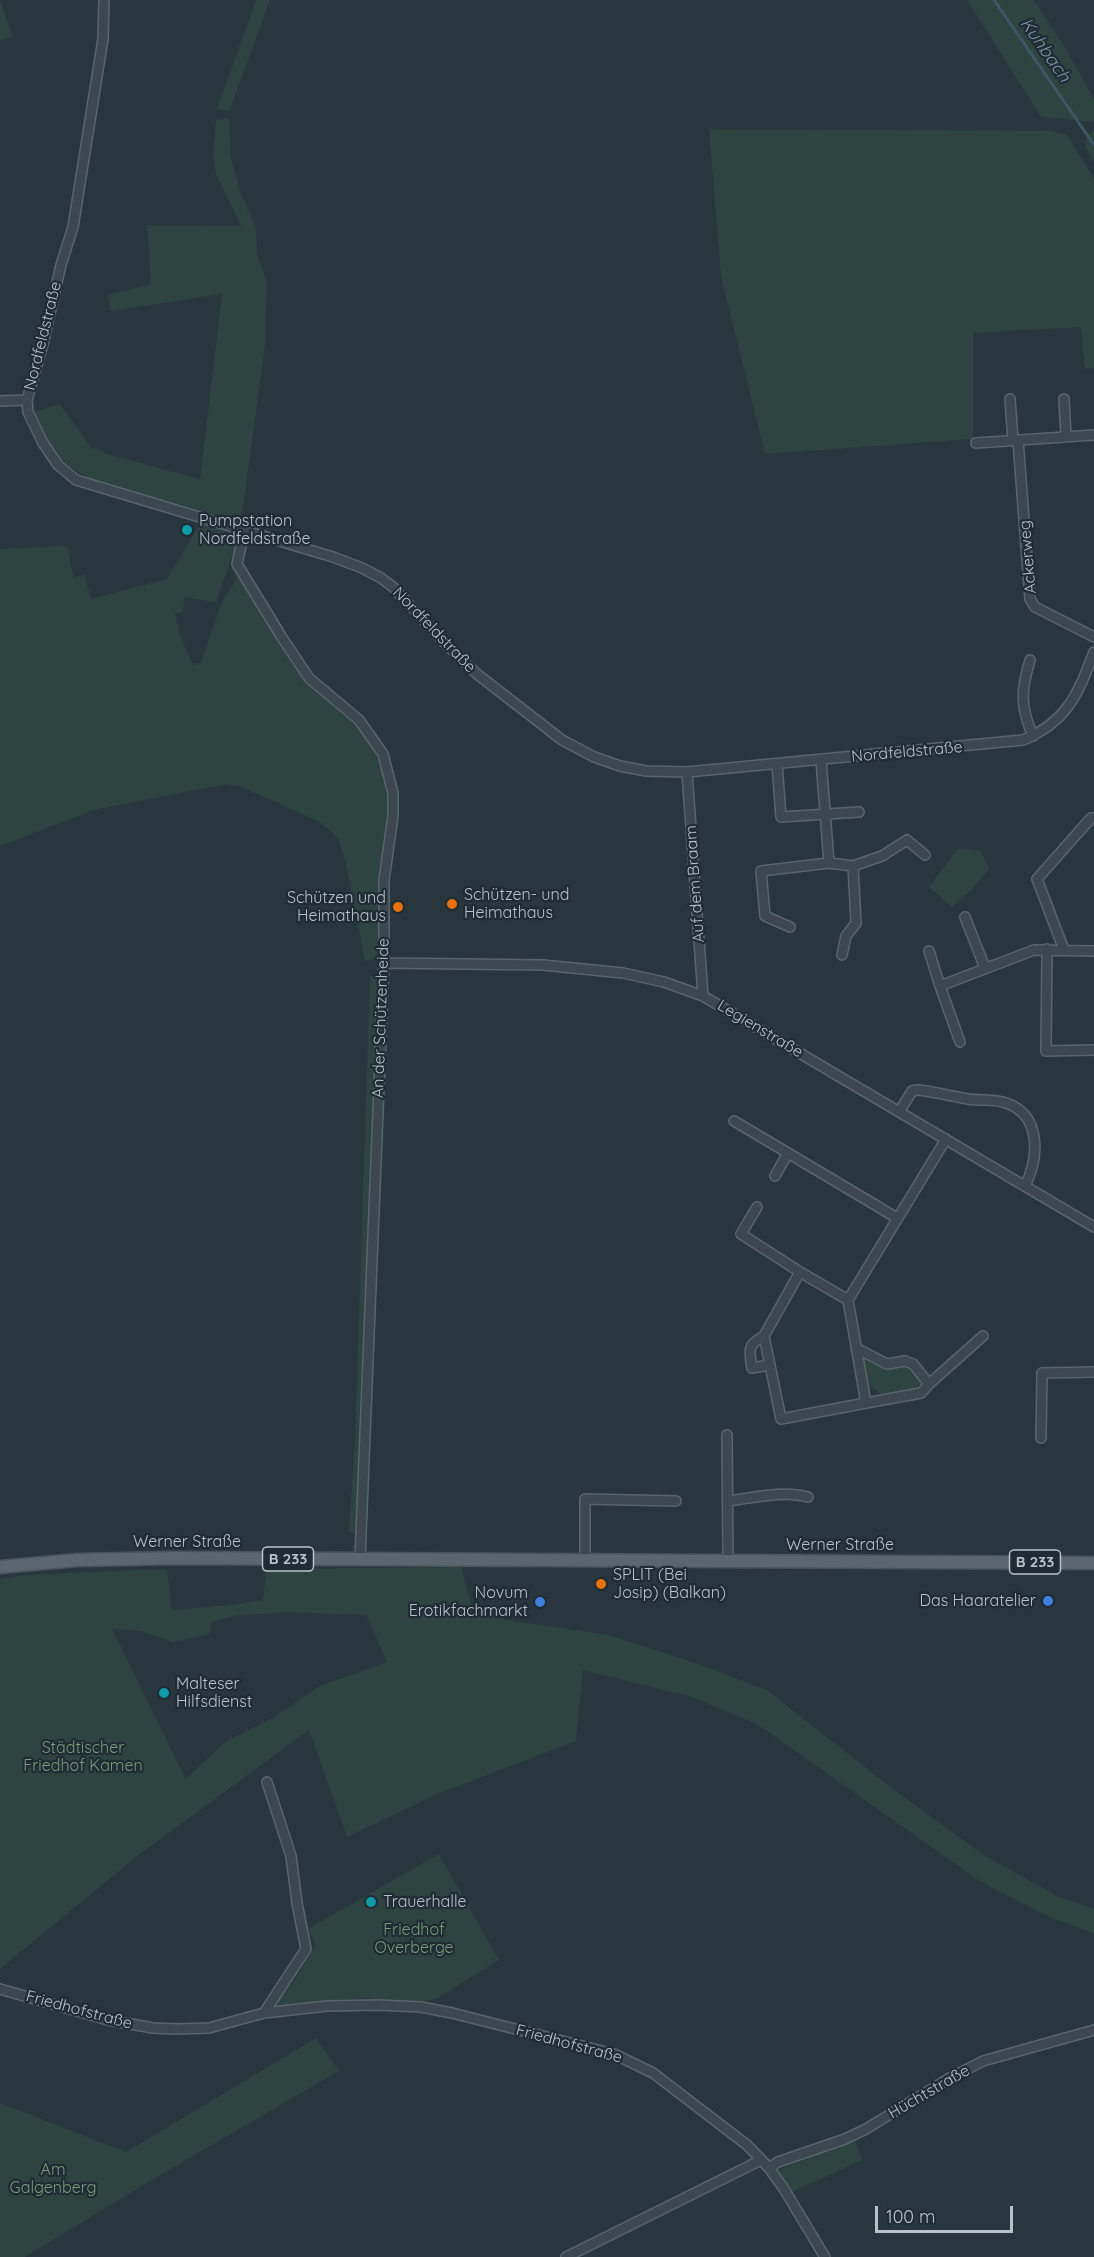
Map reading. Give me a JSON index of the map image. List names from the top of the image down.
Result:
{
  "streets": {
    "main road": ["Werner Straße", "B 233"],
    "street": [
      "Nordfeldstraße",
      "Ackerweg",
      "Auf dem Braam",
      "An der Schützenheide",
      "Legienstraße",
      "Friedhofstraße",
      "Hüchtstraße"
    ]
  },
  "crossings": [
    ["Nordfeldstraße", "Auf dem Braam"],
    ["Nordfeldstraße", "An der Schützenheide"],
    ["Auf dem Braam", "Legienstraße"],
    ["An der Schützenheide", "Legienstraße"],
    ["An der Schützenheide", "Werner Straße"],
    ["Friedhofstraße", "Hüchtstraße"]
  ],
  "water": ["Kuhbach"],
  "parks": ["Städtischer Friedhof Kamen", "Friedhof Overberge", "Am Galgenberg"],
  "places": [
    "Pumpstation Nordfeldstraße",
    "Schützen- und Heimathaus",
    "Schützen und Heimathaus",
    "SPLIT (Bei Josip) (Balkan)",
    "Das Haaratelier",
    "Novum Erotikfachmarkt",
    "Malteser Hilfsdienst",
    "Trauerhalle"
  ],
  "scale_bar": "100 m"
}
